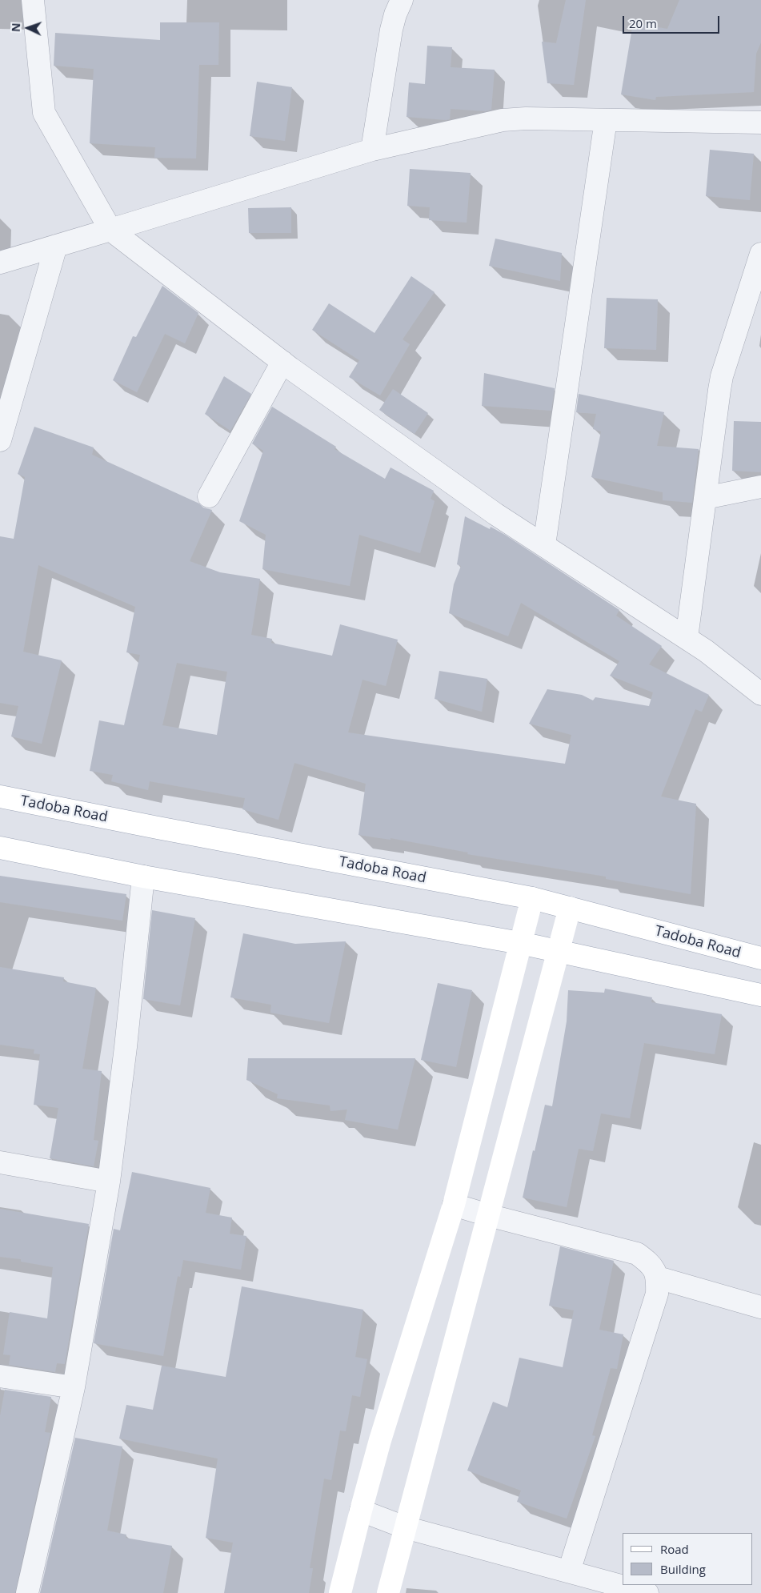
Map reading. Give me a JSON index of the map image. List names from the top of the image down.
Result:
{
  "streets": {
    "main road": ["Tadoba Road"]
  },
  "legend": ["Road", "Building"],
  "scale_bar": "20 m",
  "north": "left"
}
